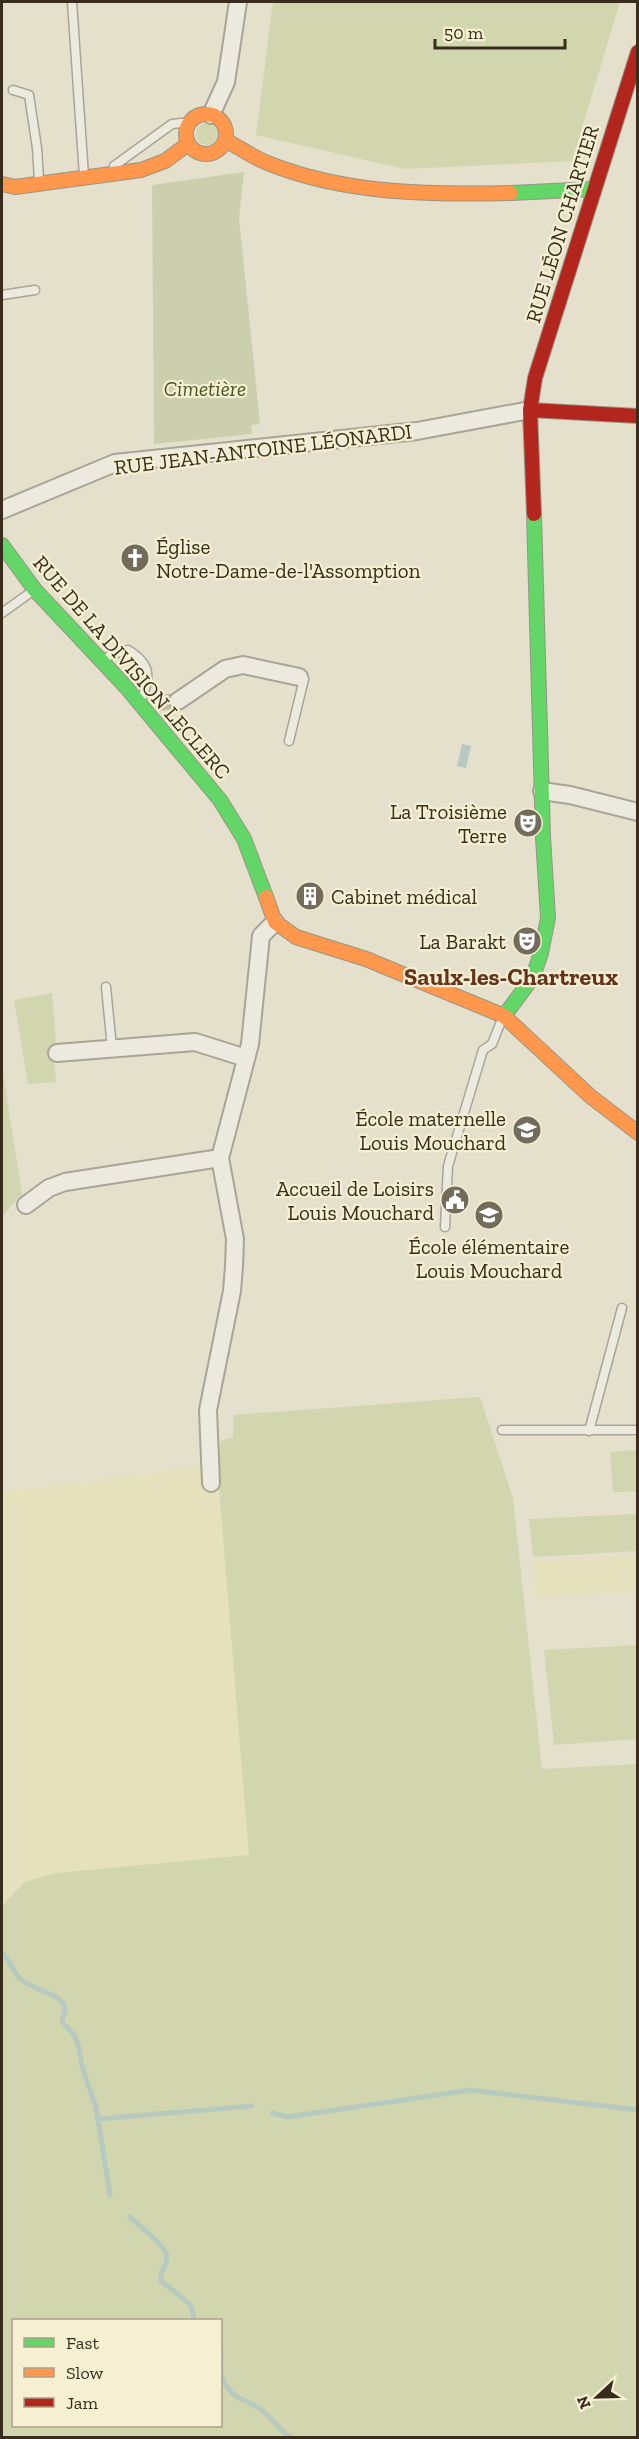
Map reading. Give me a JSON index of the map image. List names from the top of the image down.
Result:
{
  "streets": {
    "main road": ["RUE LÉON CHARTIER", "RUE DE LA DIVISION LECLERC"],
    "street": ["RUE JEAN-ANTOINE LÉONARDI"]
  },
  "crossings": [
    ["RUE LÉON CHARTIER", "RUE JEAN-ANTOINE LÉONARDI"]
  ],
  "districts": ["Saulx-les-Chartreux"],
  "parks": ["Cimetière"],
  "places": {
    "church": ["Église Notre-Dame-de-l'Assomption"],
    "theatre": ["La Troisième Terre", "La Barakt"],
    "building": ["Cabinet médical"],
    "school or university": ["École maternelle Louis Mouchard", "École élémentaire Louis Mouchard"],
    "public building": ["Accueil de Loisirs Louis Mouchard"]
  },
  "legend": ["Fast", "Slow", "Jam"],
  "scale_bar": "50 m",
  "north": "left"
}
